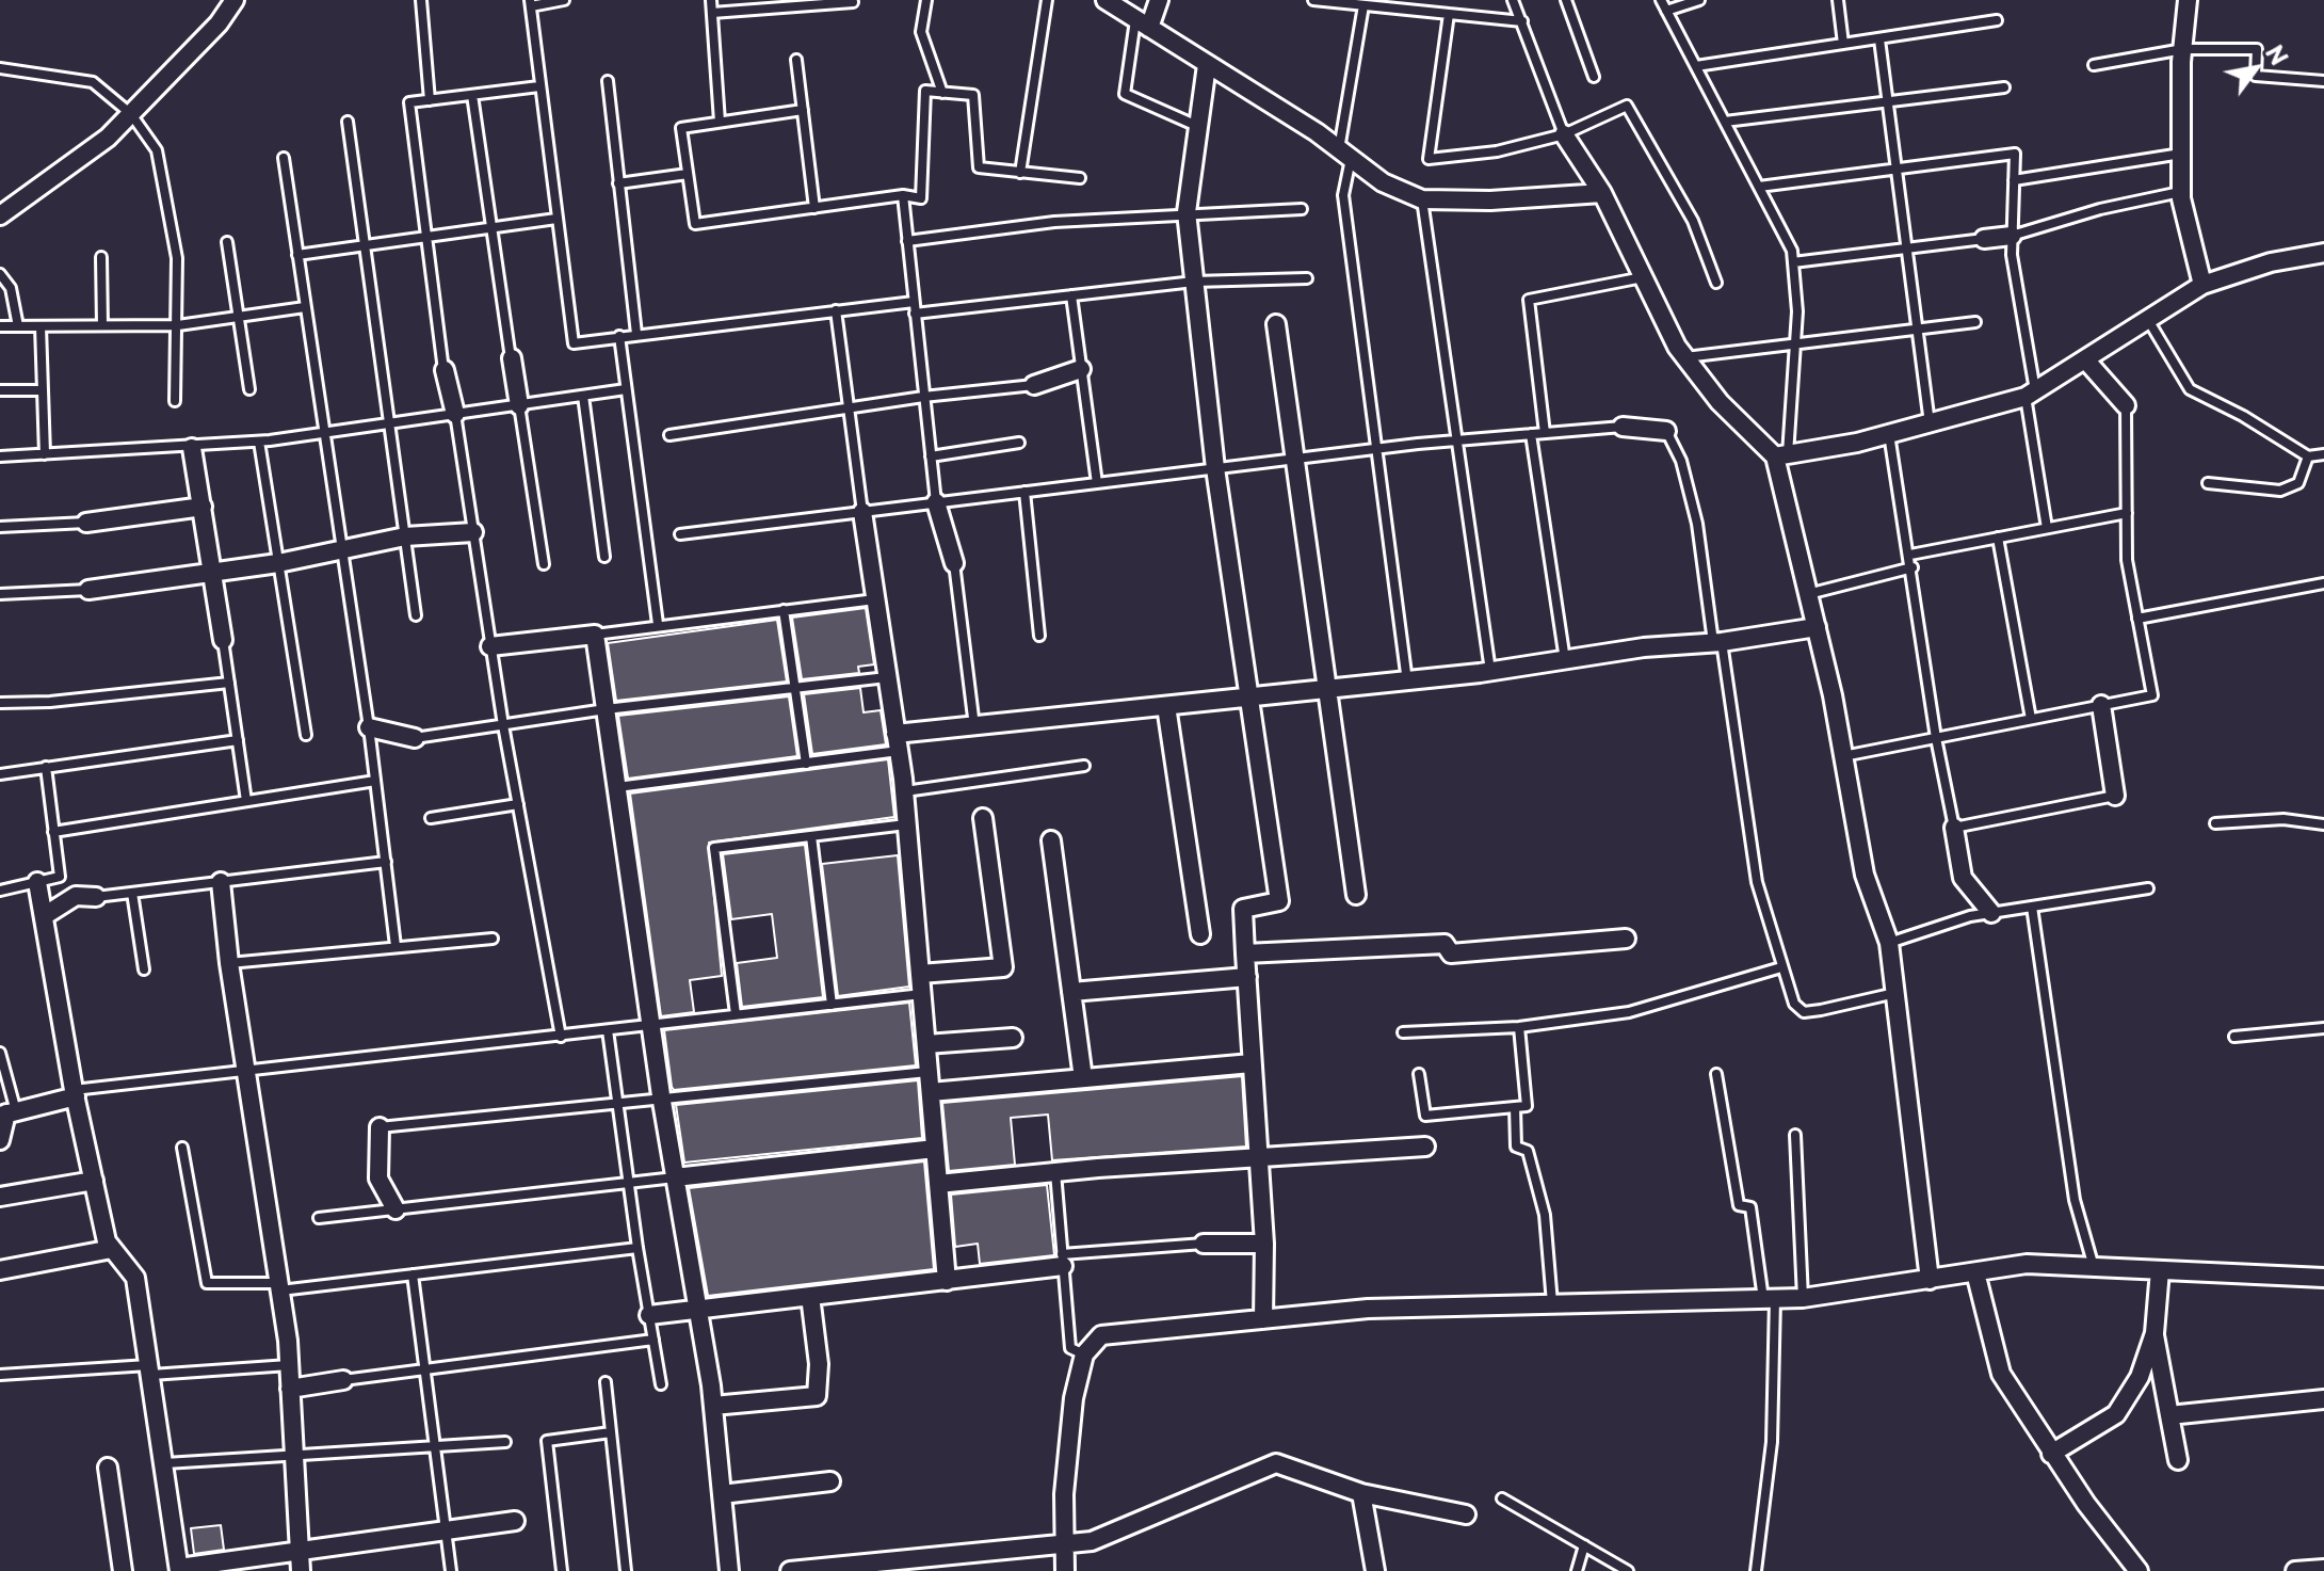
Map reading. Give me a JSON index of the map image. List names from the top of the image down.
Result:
{
  "north": "top right"
}
